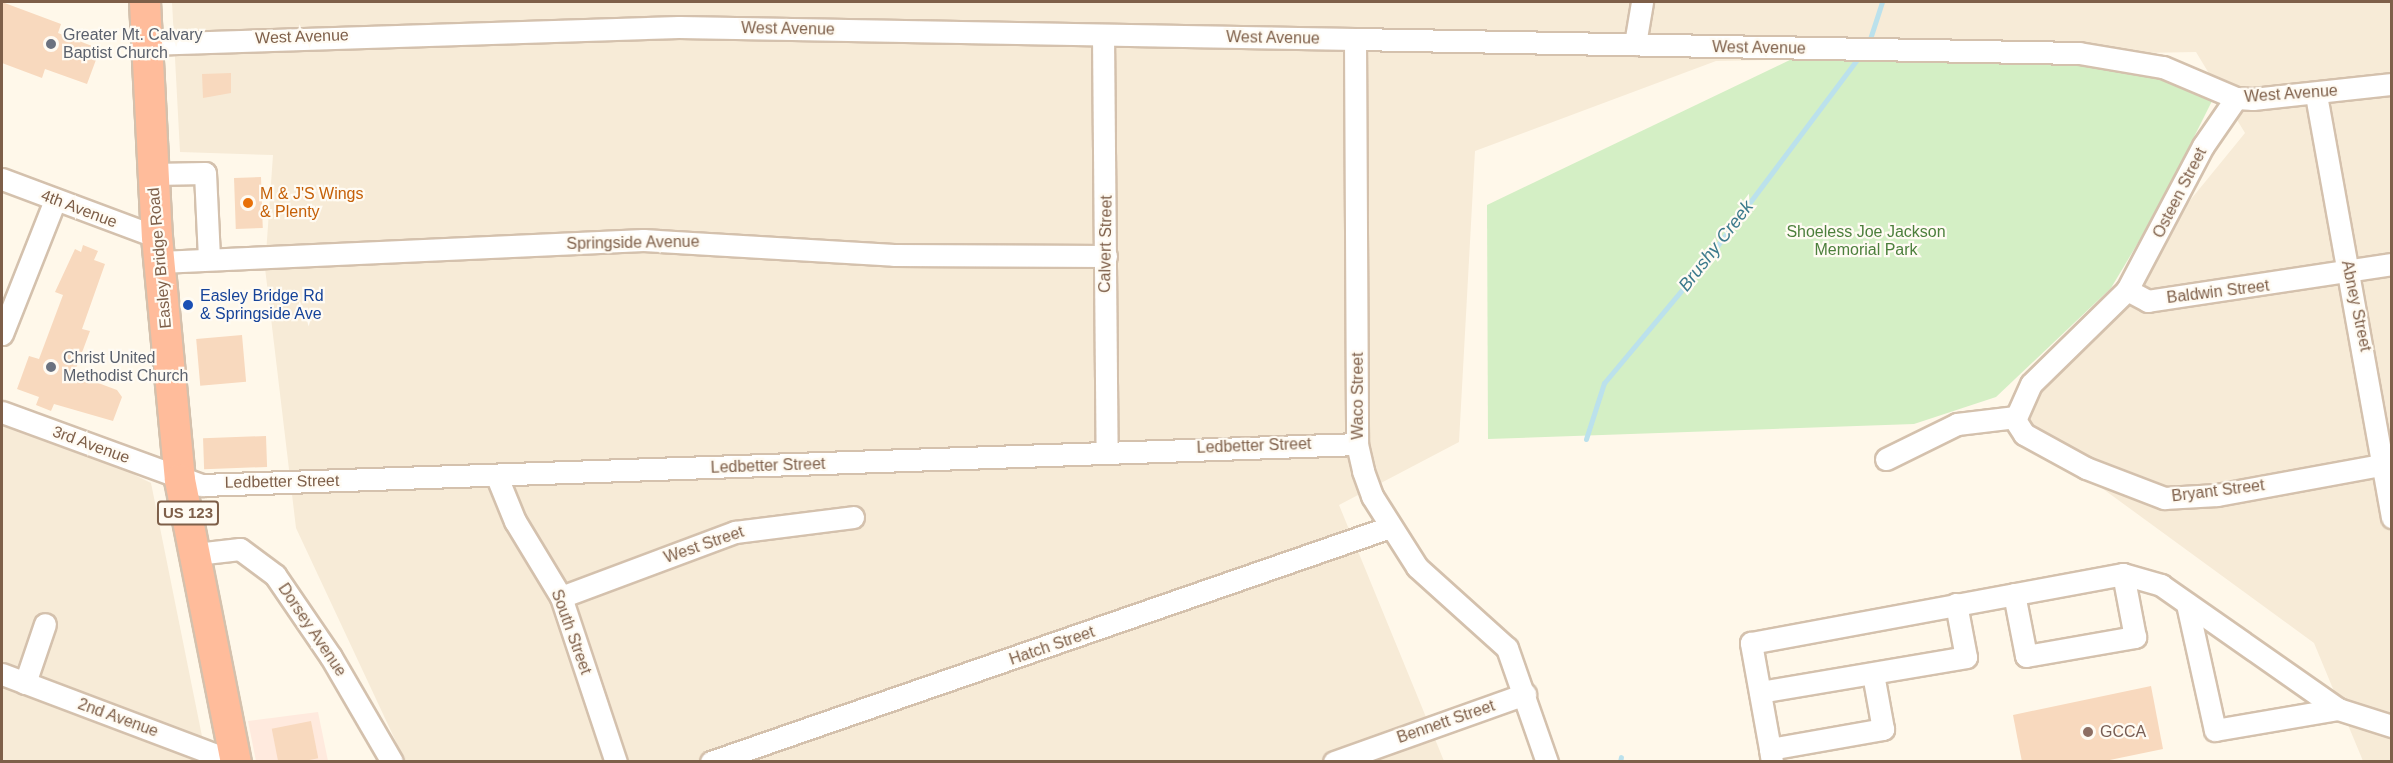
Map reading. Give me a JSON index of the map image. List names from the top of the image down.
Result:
{
  "streets": {
    "highway": ["Easley Bridge Road", "US 123"],
    "street": [
      "West Avenue",
      "Osteen Street",
      "4th Avenue",
      "Springside Avenue",
      "Calvert Street",
      "Baldwin Street",
      "Abney Street",
      "Waco Street",
      "3rd Avenue",
      "Ledbetter Street",
      "Bryant Street",
      "West Street",
      "Dorsey Avenue",
      "South Street",
      "Hatch Street",
      "2nd Avenue",
      "Bennett Street"
    ]
  },
  "crossings": [
    ["West Avenue", "Osteen Street"],
    ["West Avenue", "Calvert Street"],
    ["West Avenue", "Easley Bridge Road"],
    ["West Avenue", "Abney Street"],
    ["West Avenue", "Waco Street"],
    ["Osteen Street", "Baldwin Street"],
    ["4th Avenue", "Springside Avenue"],
    ["4th Avenue", "Easley Bridge Road"],
    ["Springside Avenue", "Calvert Street"],
    ["Springside Avenue", "Easley Bridge Road"],
    ["Calvert Street", "Ledbetter Street"],
    ["Easley Bridge Road", "3rd Avenue"],
    ["Easley Bridge Road", "Ledbetter Street"],
    ["Easley Bridge Road", "Dorsey Avenue"],
    ["Easley Bridge Road", "2nd Avenue"],
    ["Baldwin Street", "Abney Street"],
    ["Abney Street", "Bryant Street"],
    ["Waco Street", "Ledbetter Street"],
    ["Waco Street", "Hatch Street"],
    ["Waco Street", "Bennett Street"],
    ["3rd Avenue", "Ledbetter Street"],
    ["Ledbetter Street", "South Street"],
    ["West Street", "South Street"]
  ],
  "water": ["Brushy Creek"],
  "parks": ["Shoeless Joe Jackson Memorial Park"],
  "places": [
    "Greater Mt. Calvary Baptist Church",
    "M & J'S Wings & Plenty",
    "Easley Bridge Rd & Springside Ave",
    "Christ United Methodist Church",
    "GCCA"
  ]
}
